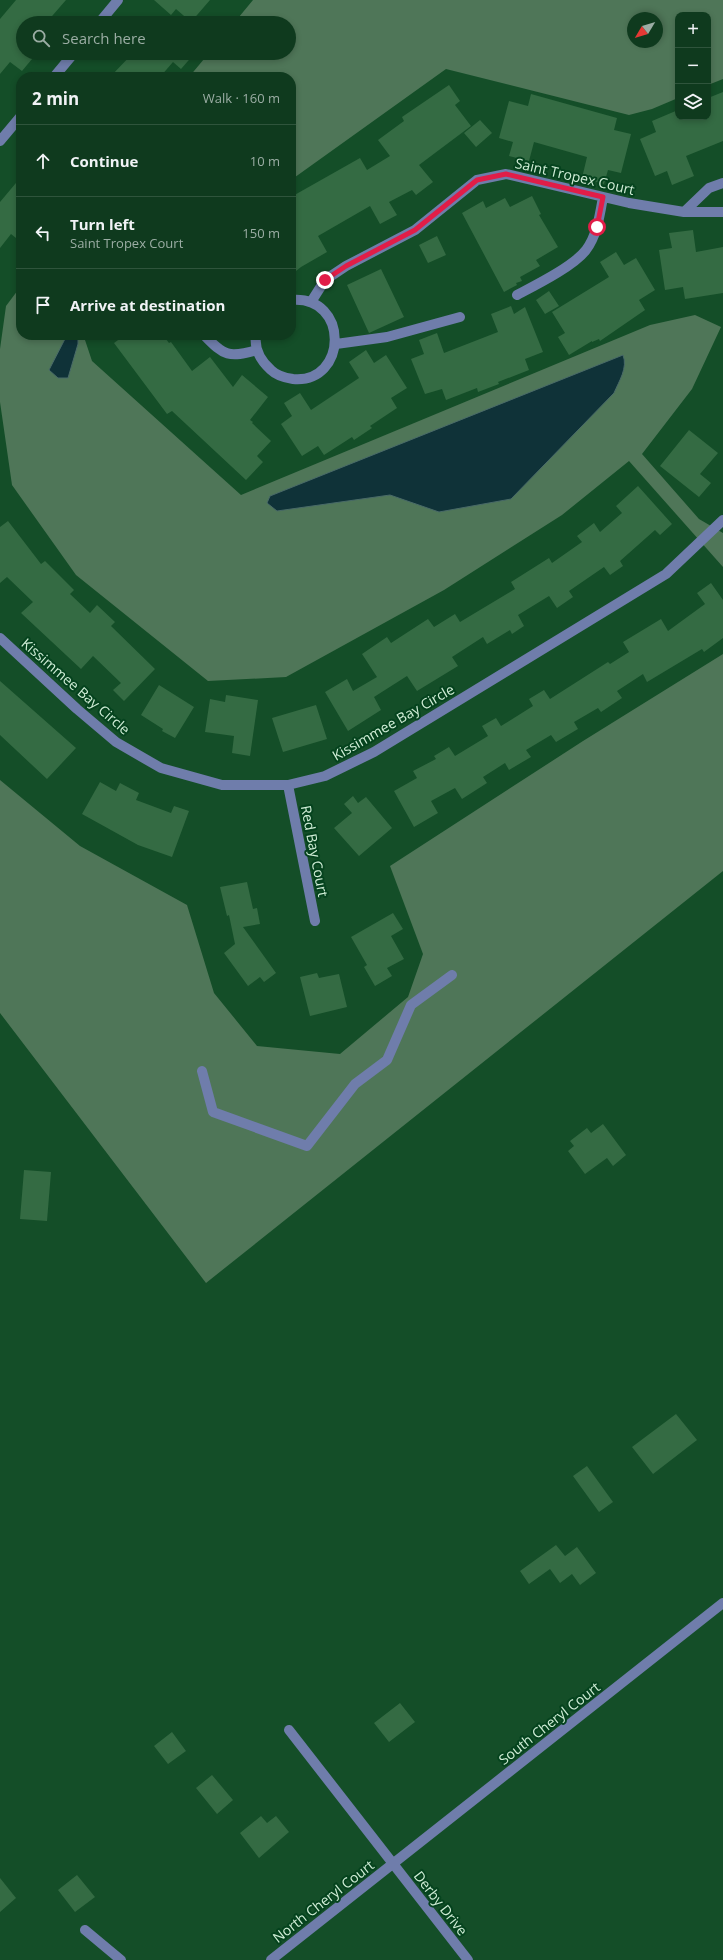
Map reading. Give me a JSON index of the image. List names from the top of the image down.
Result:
{
  "streets": {
    "street": [
      "Saint Tropex Court",
      "Kissimmee Bay Circle",
      "Red Bay Court",
      "South Cheryl Court",
      "North Cheryl Court",
      "Derby Drive"
    ]
  },
  "crossings": [
    ["Kissimmee Bay Circle", "Red Bay Court"],
    ["South Cheryl Court", "North Cheryl Court"],
    ["South Cheryl Court", "Derby Drive"],
    ["North Cheryl Court", "Derby Drive"]
  ],
  "north": "bottom left",
  "page": {
    "map_buttons": ["+", "−"],
    "search": "Search here",
    "heading": ["2 min", "Walk · 160 m"],
    "list": [
      ["Continue", "10 m"],
      ["Turn left", "Saint Tropex Court", "150 m"],
      "Arrive at destination"
    ]
  }
}
